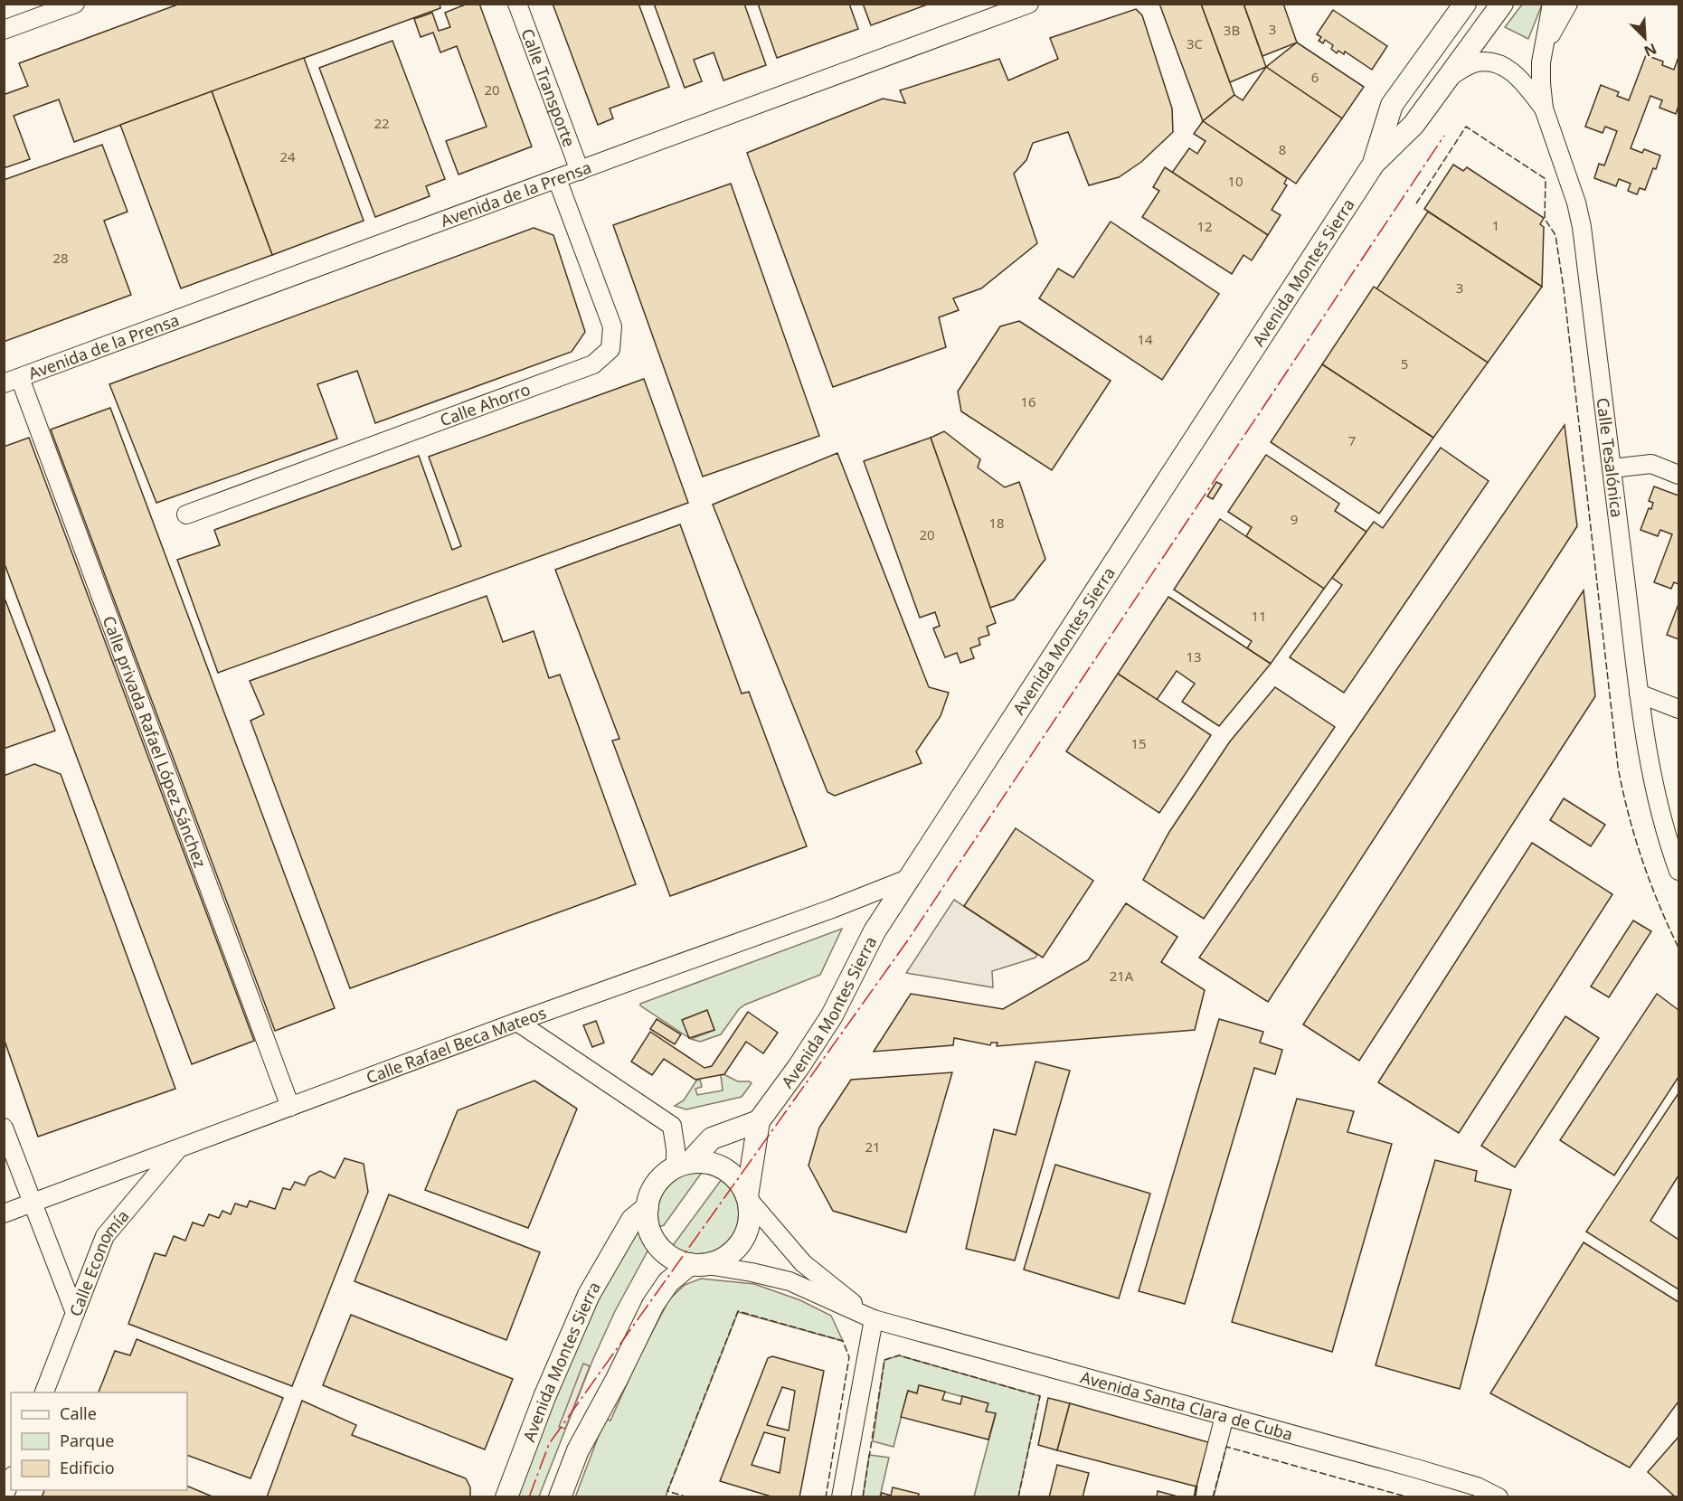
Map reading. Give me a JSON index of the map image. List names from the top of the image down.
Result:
{
  "streets": {
    "main road": ["Avenida Montes Sierra"],
    "street": [
      "Calle Transporte",
      "Avenida de la Prensa",
      "Calle Ahorro",
      "Calle Tesalónica",
      "Calle privada Rafael López Sánchez",
      "Calle Rafael Beca Mateos",
      "Calle Economía",
      "Avenida Santa Clara de Cuba"
    ]
  },
  "crossings": [
    ["Calle Transporte", "Avenida de la Prensa"],
    ["Avenida de la Prensa", "Calle Ahorro"],
    ["Avenida de la Prensa", "Calle privada Rafael López Sánchez"],
    ["Avenida Montes Sierra", "Calle Rafael Beca Mateos"],
    ["Avenida Montes Sierra", "Avenida Santa Clara de Cuba"],
    ["Calle privada Rafael López Sánchez", "Calle Rafael Beca Mateos"],
    ["Calle Rafael Beca Mateos", "Calle Economía"]
  ],
  "house_numbers": [
    "3",
    "3B",
    "3C",
    "6",
    "20",
    "22",
    "8",
    "24",
    "10",
    "1",
    "12",
    "28",
    "3",
    "14",
    "5",
    "16",
    "7",
    "9",
    "18",
    "20",
    "11",
    "13",
    "15",
    "21A",
    "21"
  ],
  "legend": ["Calle", "Parque", "Edificio"],
  "north": "bottom right"
}
